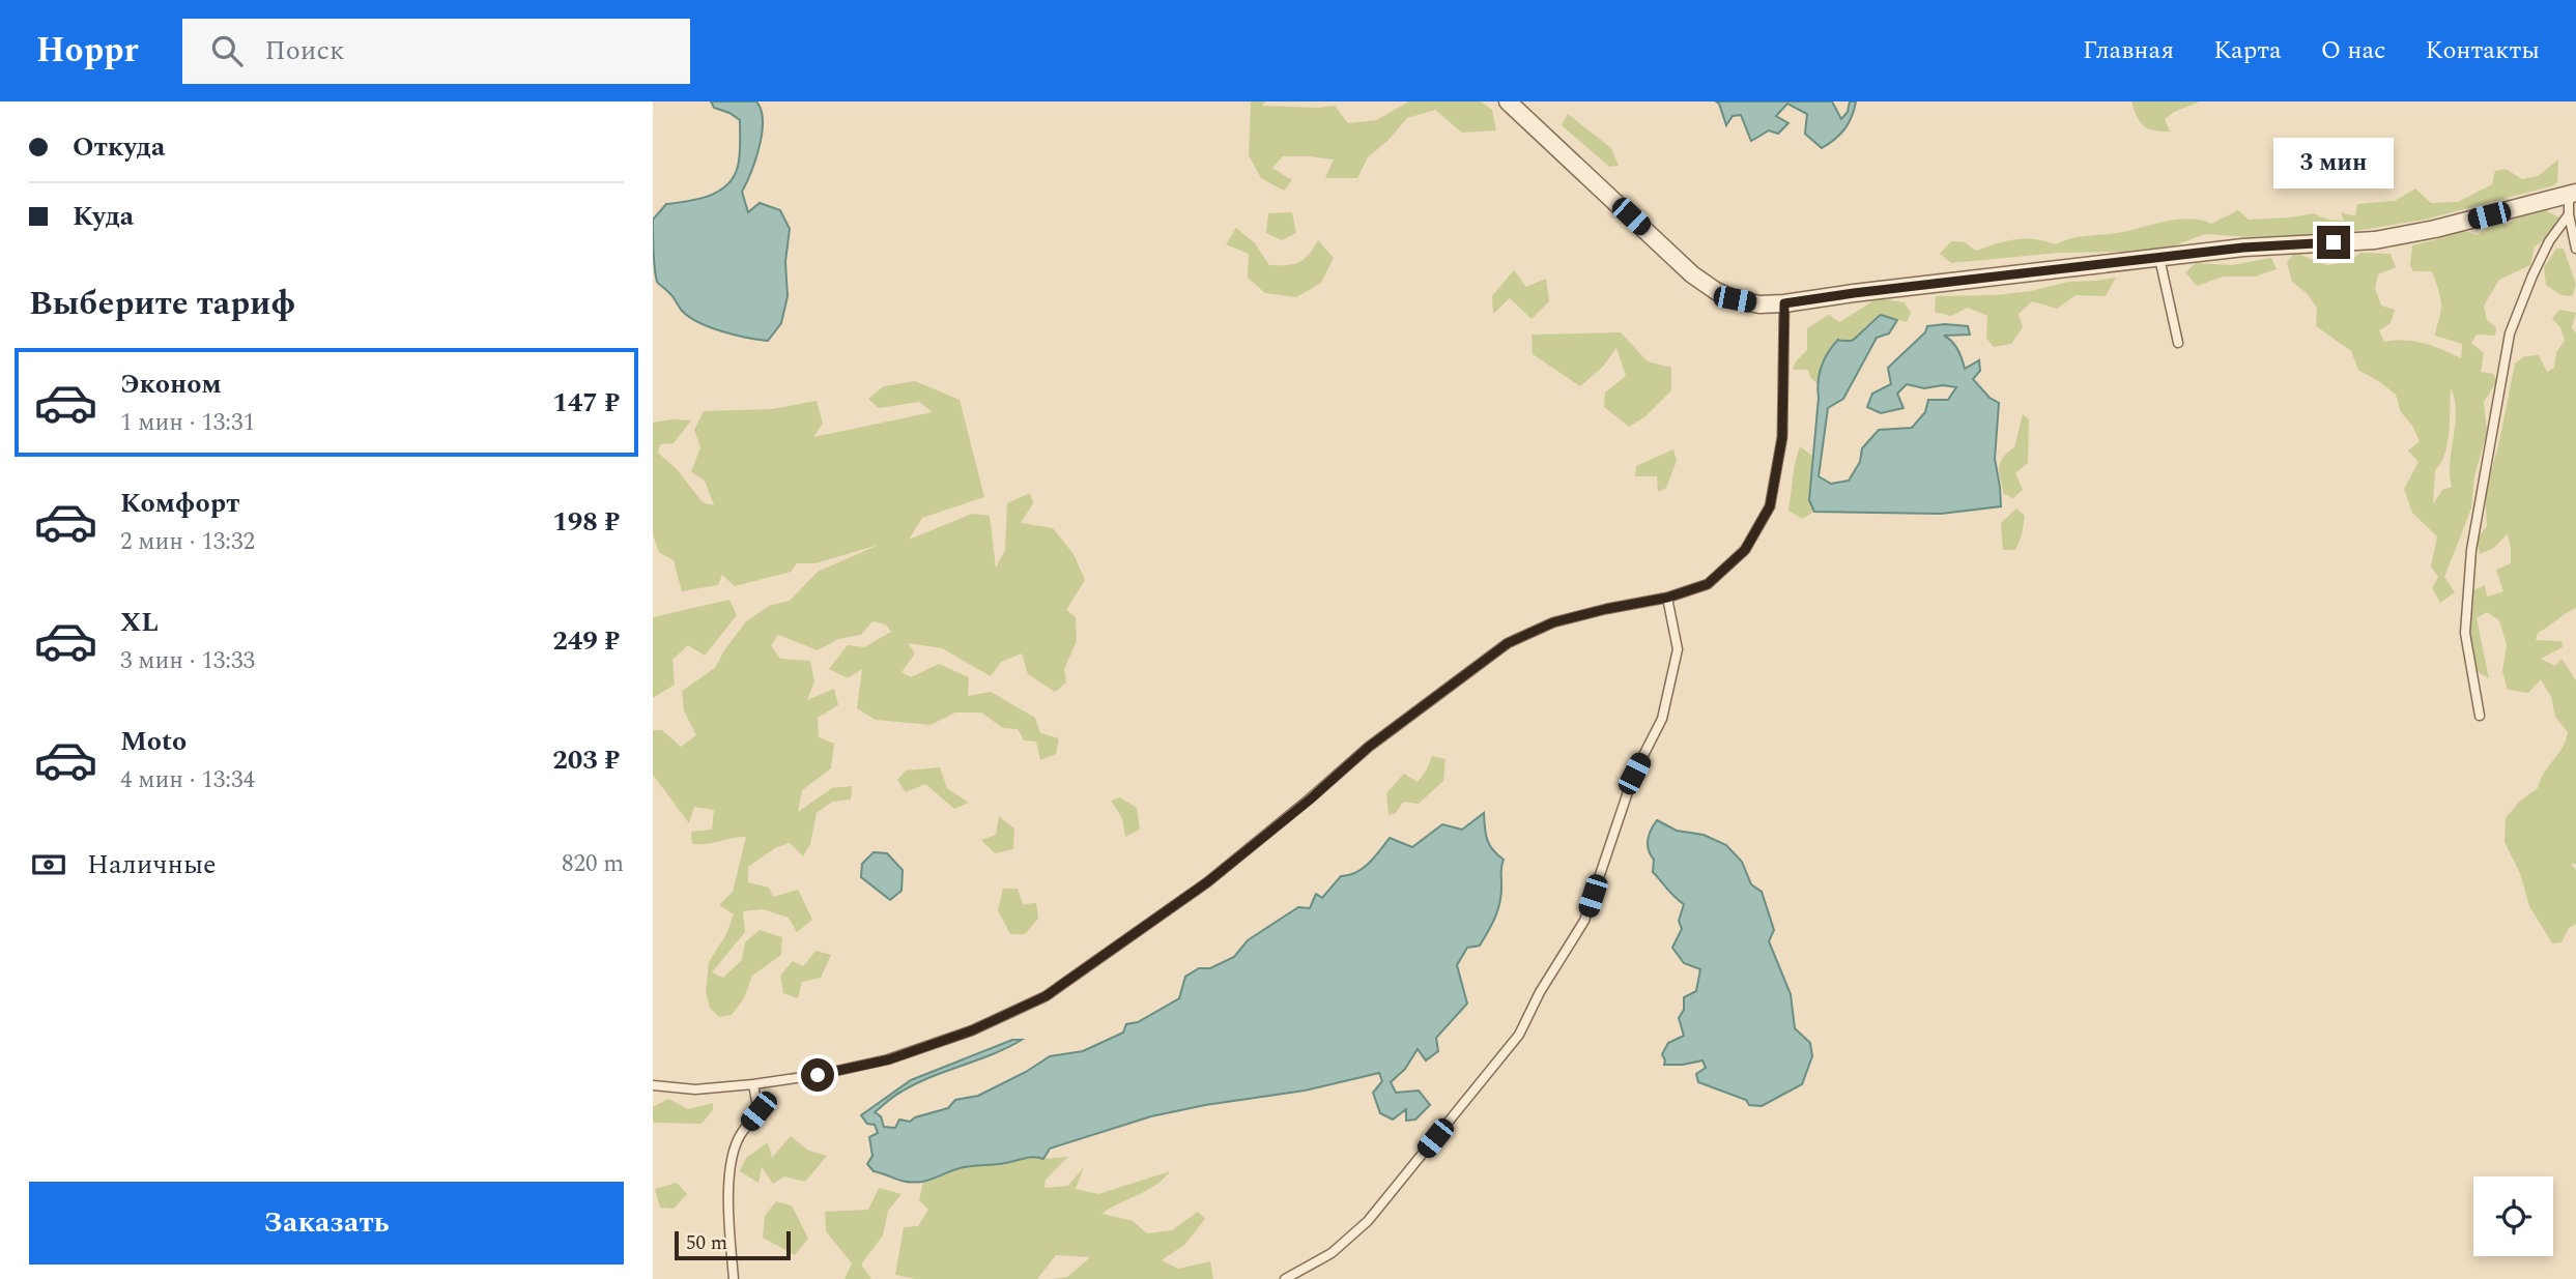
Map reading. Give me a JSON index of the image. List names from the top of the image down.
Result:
{
  "scale_bar": "50 m",
  "page": {
    "header": "Hoppr",
    "search": "Поиск",
    "nav": [
      "Главная",
      "Карта",
      "О нас",
      "Контакты"
    ],
    "banner": ["Откуда", "Куда"],
    "bubble": "3 мин",
    "heading": "Выберите тариф",
    "list": [
      {
        "name": "Эконом",
        "note": "1 мин · 13:31",
        "value": "147 ₽"
      },
      {
        "name": "Комфорт",
        "note": "2 мин · 13:32",
        "value": "198 ₽"
      },
      {
        "name": "XL",
        "note": "3 мин · 13:33",
        "value": "249 ₽"
      },
      {
        "name": "Moto",
        "note": "4 мин · 13:34",
        "value": "203 ₽"
      }
    ],
    "pay": ["Наличные", "820 m"],
    "buttons": "Заказать",
    "scale": "50 m"
  }
}
